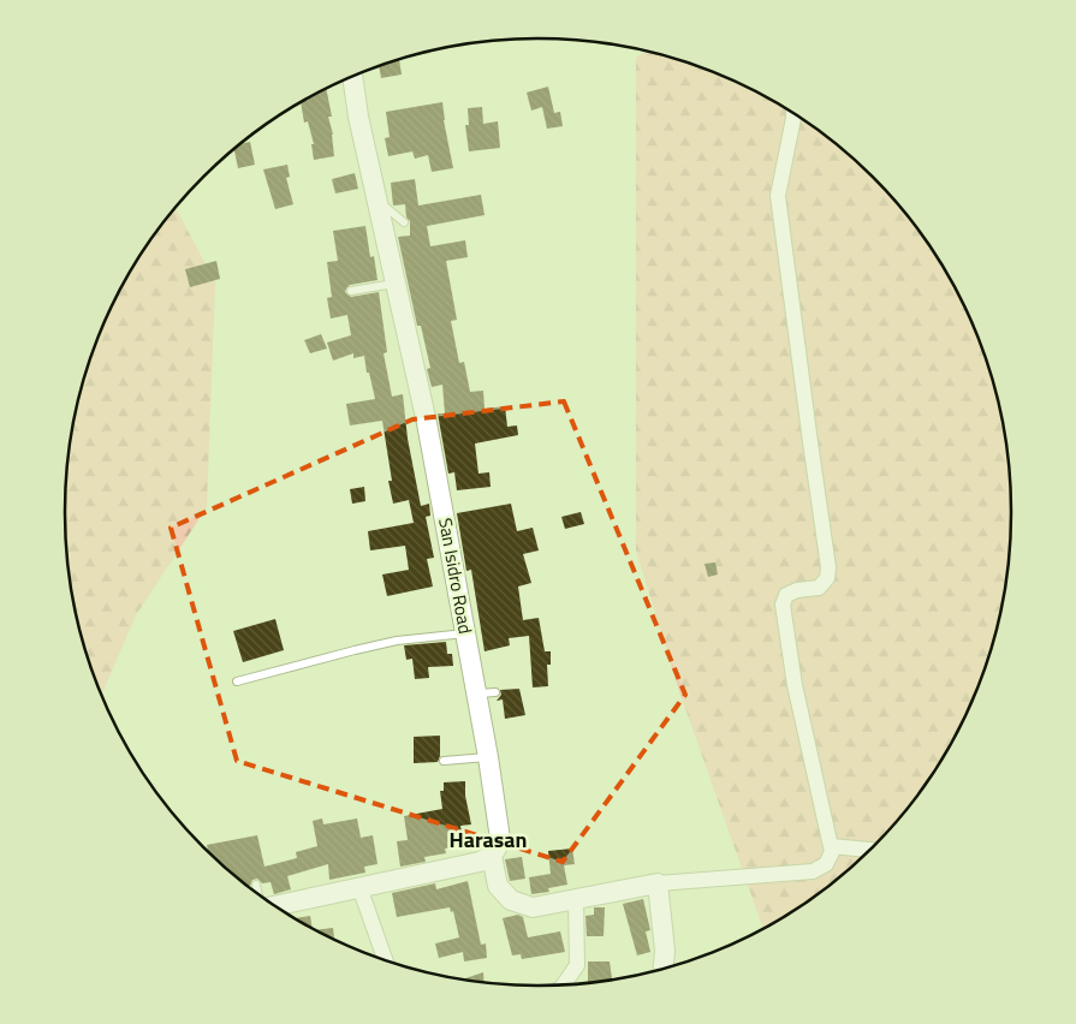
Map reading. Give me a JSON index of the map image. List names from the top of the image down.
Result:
{
  "streets": {
    "street": ["San Isidro Road"]
  },
  "districts": ["Harasan"]
}
